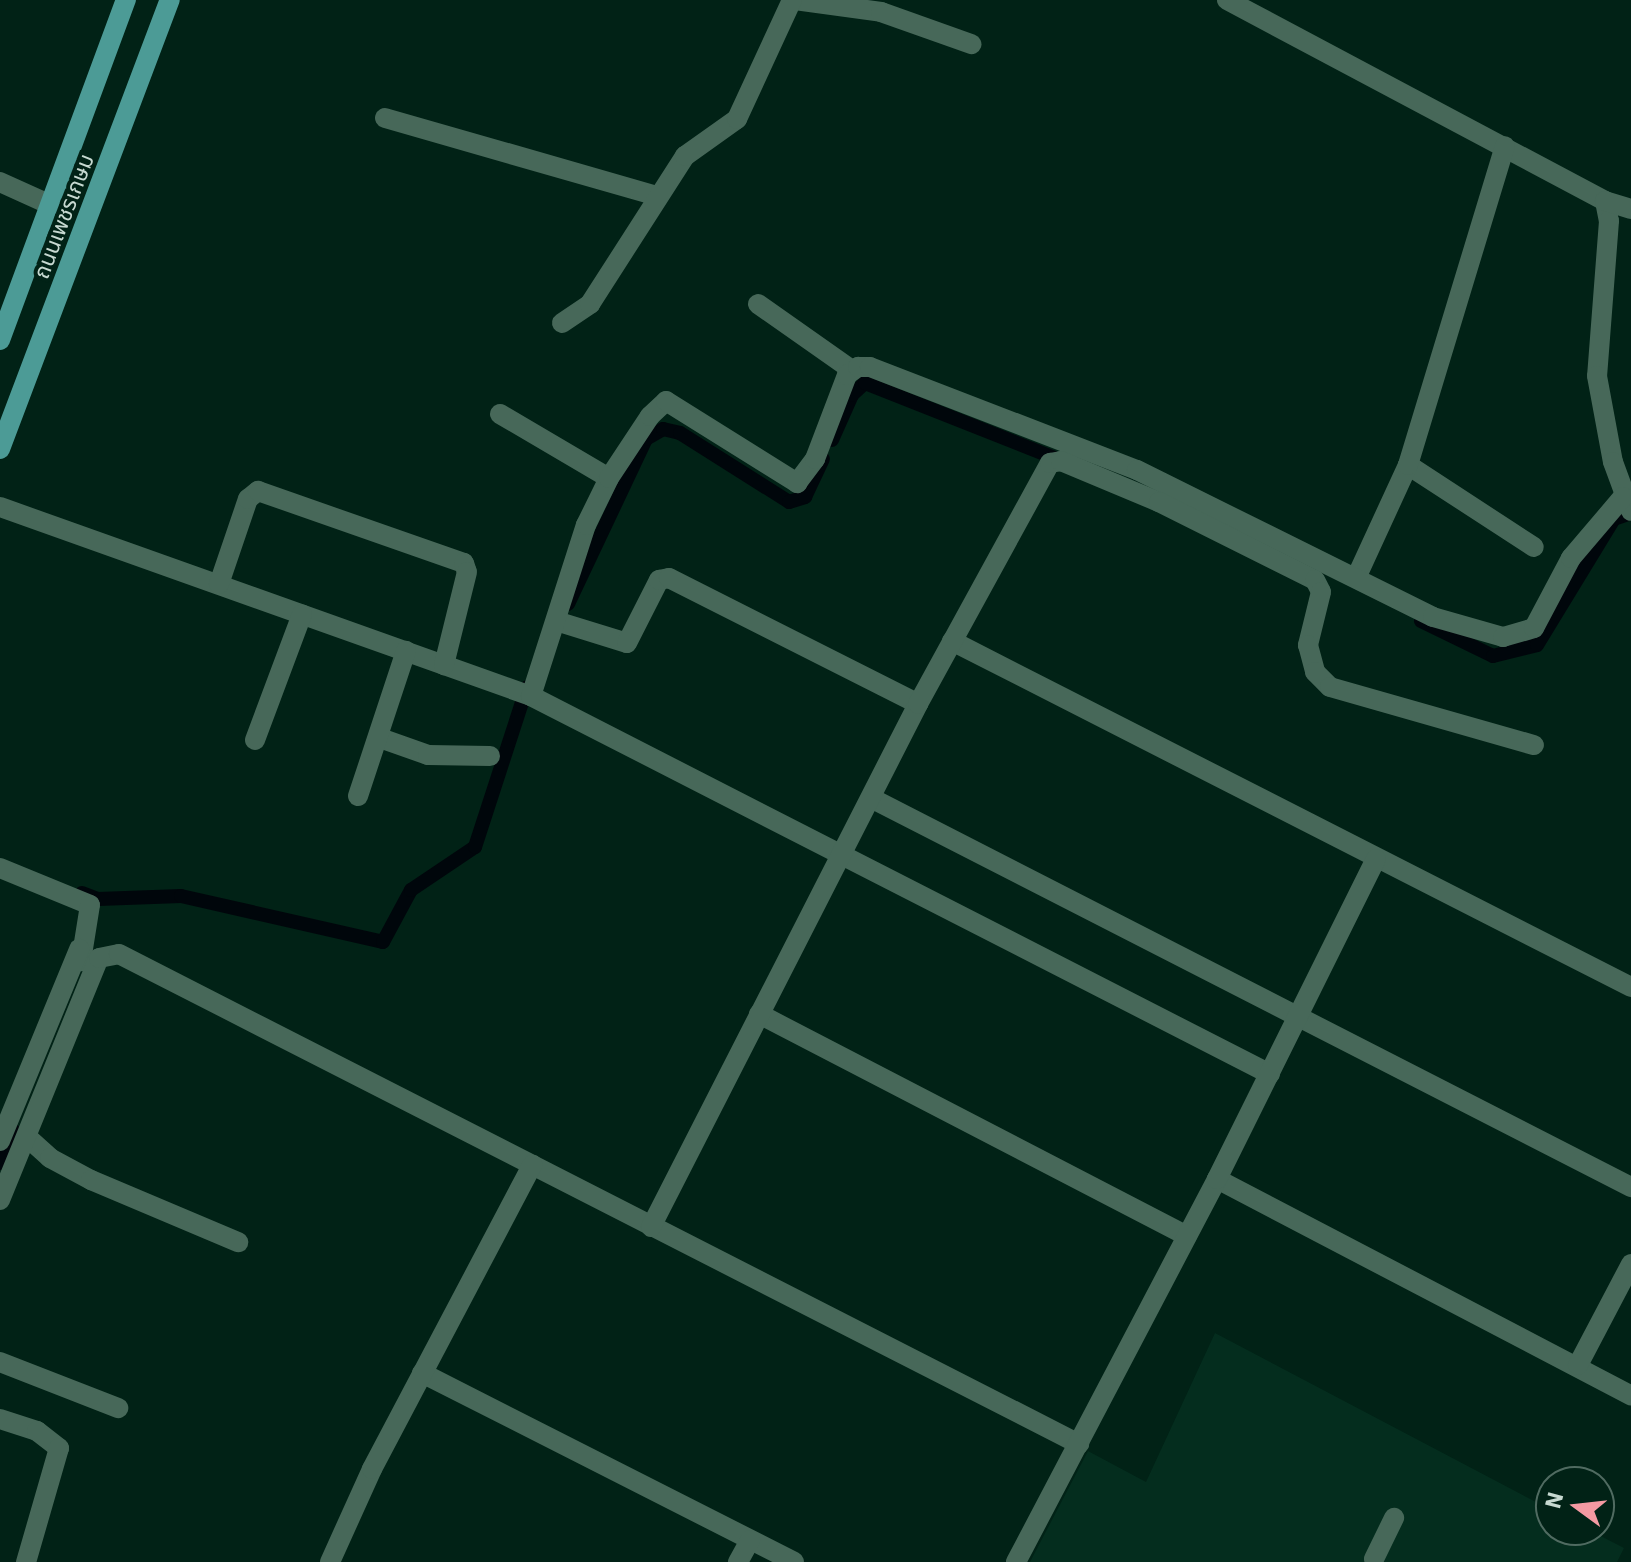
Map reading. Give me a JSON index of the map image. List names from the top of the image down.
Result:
{
  "streets": {
    "main road": ["ถนนเพชรเกษม"]
  },
  "north": "left"
}
